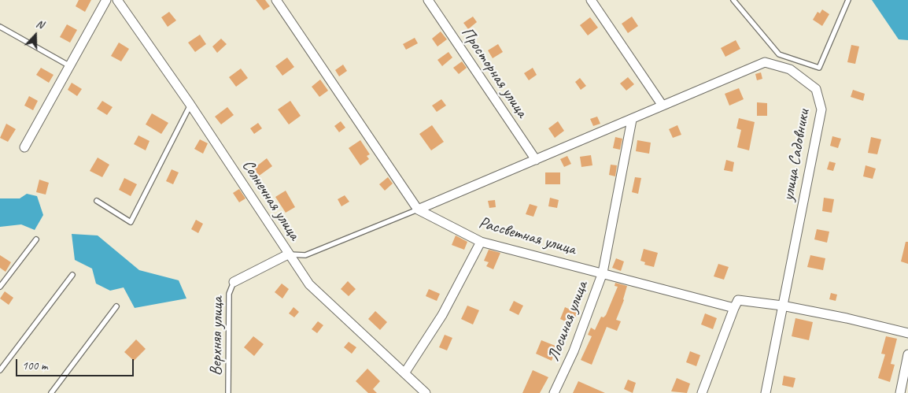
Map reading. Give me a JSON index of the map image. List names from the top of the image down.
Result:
{
  "streets": {
    "street": [
      "Просторная улица",
      "улица Садовники",
      "Солнечная улица",
      "Рассветная улица",
      "Лосиная улица"
    ],
    "lane": ["Верхняя улица"]
  },
  "crossings": [
    ["Просторная улица", "улица Садовники"],
    ["улица Садовники", "Рассветная улица"],
    ["улица Садовники", "Лосиная улица"],
    ["Рассветная улица", "Лосиная улица"]
  ],
  "scale_bar": "100 m",
  "north": "top"
}
